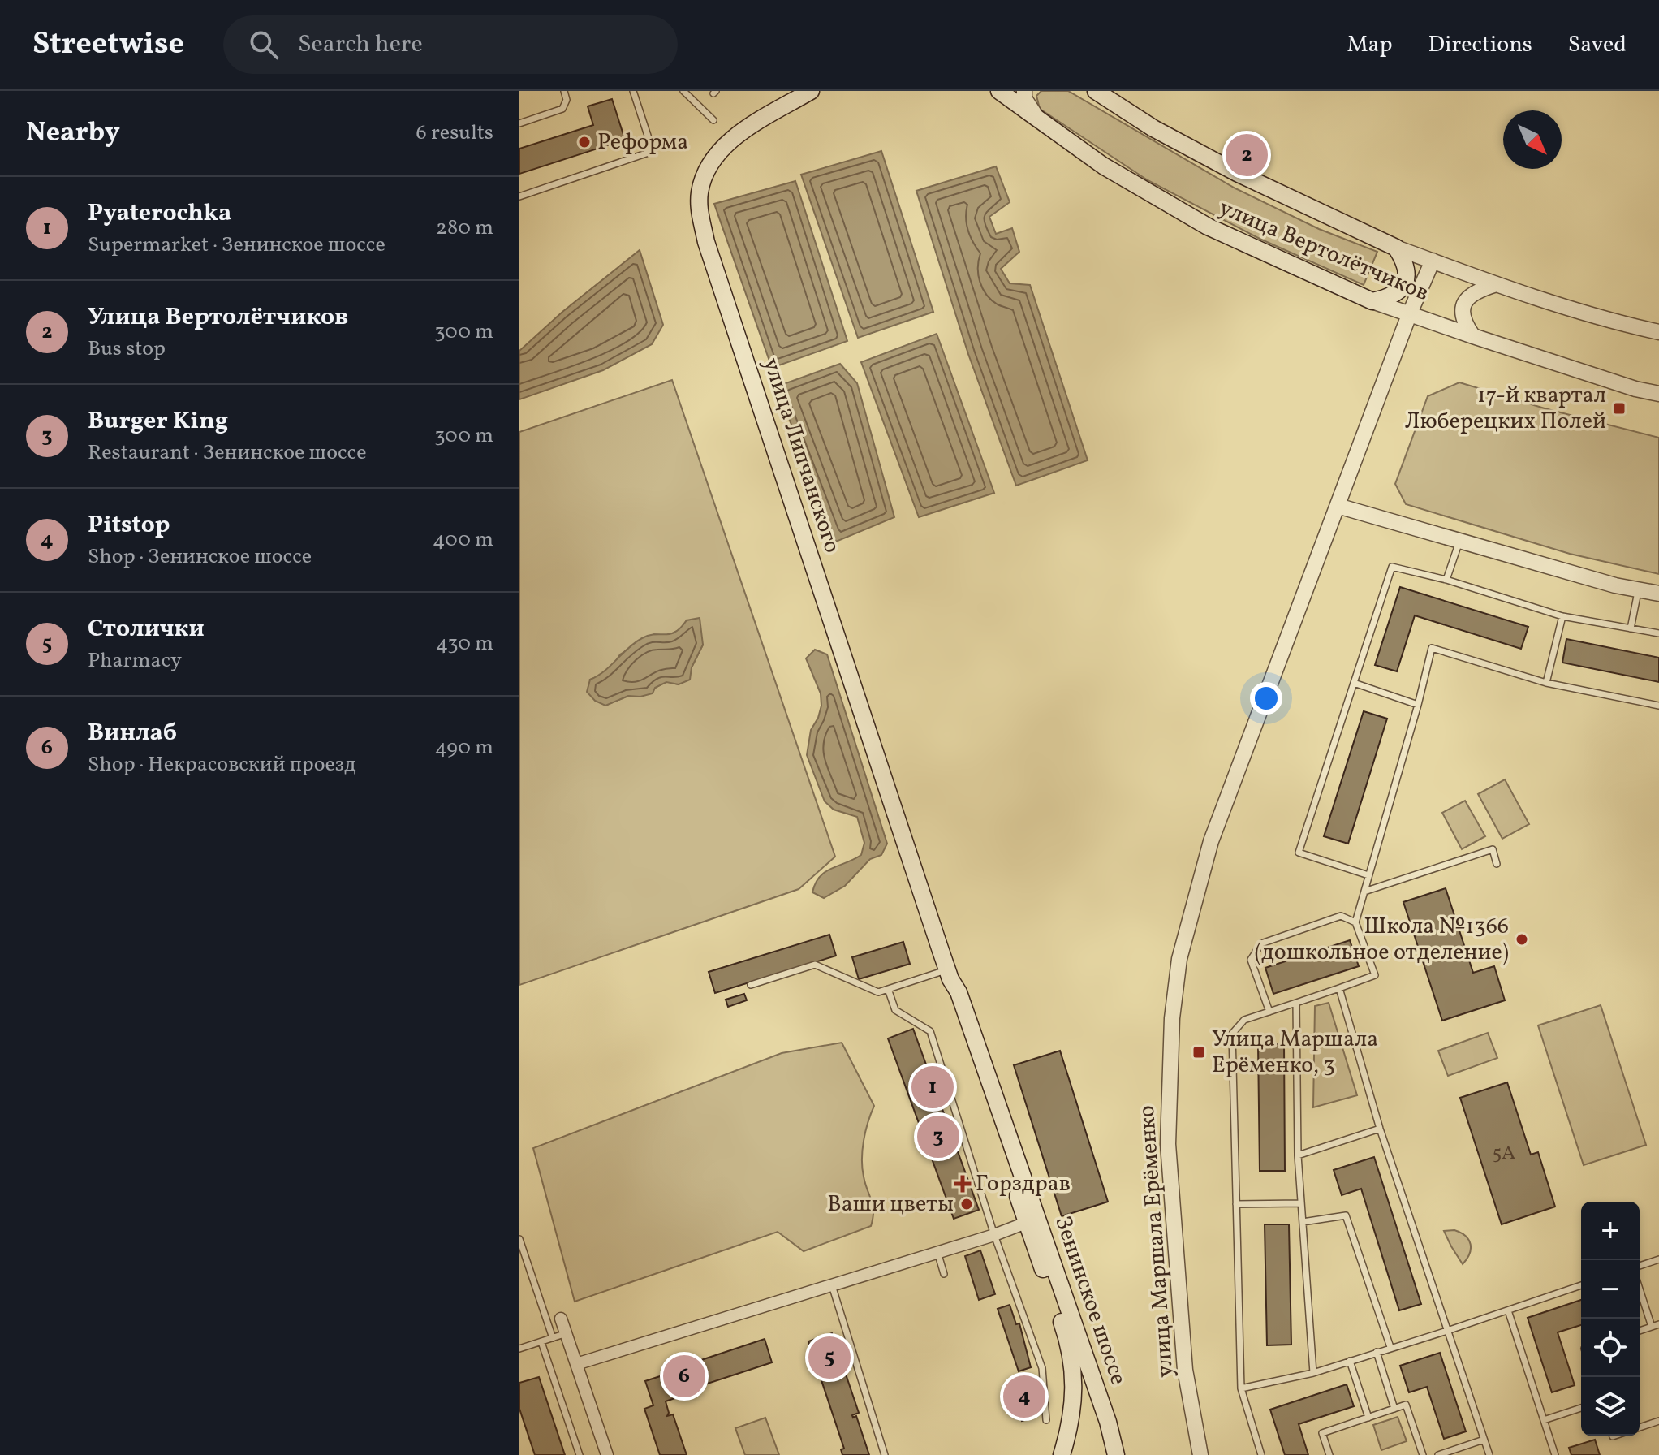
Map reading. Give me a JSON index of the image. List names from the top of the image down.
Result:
{
  "streets": {
    "main road": ["улица Вертолётчиков", "улица Липчанского", "Зенинское шоссе"],
    "street": ["улица Маршала Ерёменко"]
  },
  "crossings": [
    ["улица Вертолётчиков", "улица Маршала Ерёменко"],
    ["улица Липчанского", "Зенинское шоссе"]
  ],
  "places": {
    "other": ["Реформа", "Школа №1366 (дошкольное отделение)", "Ваши цветы"],
    "transit": ["17-й квартал Люберецких Полей", "Улица Маршала Ерёменко, 3"],
    "health": ["Горздрав"]
  },
  "house_numbers": ["5А"],
  "north": "bottom right",
  "page": {
    "header": "Streetwise",
    "search": "Search here",
    "nav": ["Map", "Directions", "Saved"],
    "heading": ["Nearby", "6 results"],
    "pins": [
      "2",
      "1",
      "3",
      "5",
      "6",
      "4"
    ],
    "list": [
      {
        "mark": "1",
        "name": "Pyaterochka",
        "note": "Supermarket · Зенинское шоссе",
        "value": "280 m"
      },
      {
        "mark": "2",
        "name": "Улица Вертолётчиков",
        "note": "Bus stop",
        "value": "300 m"
      },
      {
        "mark": "3",
        "name": "Burger King",
        "note": "Restaurant · Зенинское шоссе",
        "value": "300 m"
      },
      {
        "mark": "4",
        "name": "Pitstop",
        "note": "Shop · Зенинское шоссе",
        "value": "400 m"
      },
      {
        "mark": "5",
        "name": "Столички",
        "note": "Pharmacy",
        "value": "430 m"
      },
      {
        "mark": "6",
        "name": "Винлаб",
        "note": "Shop · Некрасовский проезд",
        "value": "490 m"
      }
    ],
    "map_buttons": ["+", "−"]
  }
}
